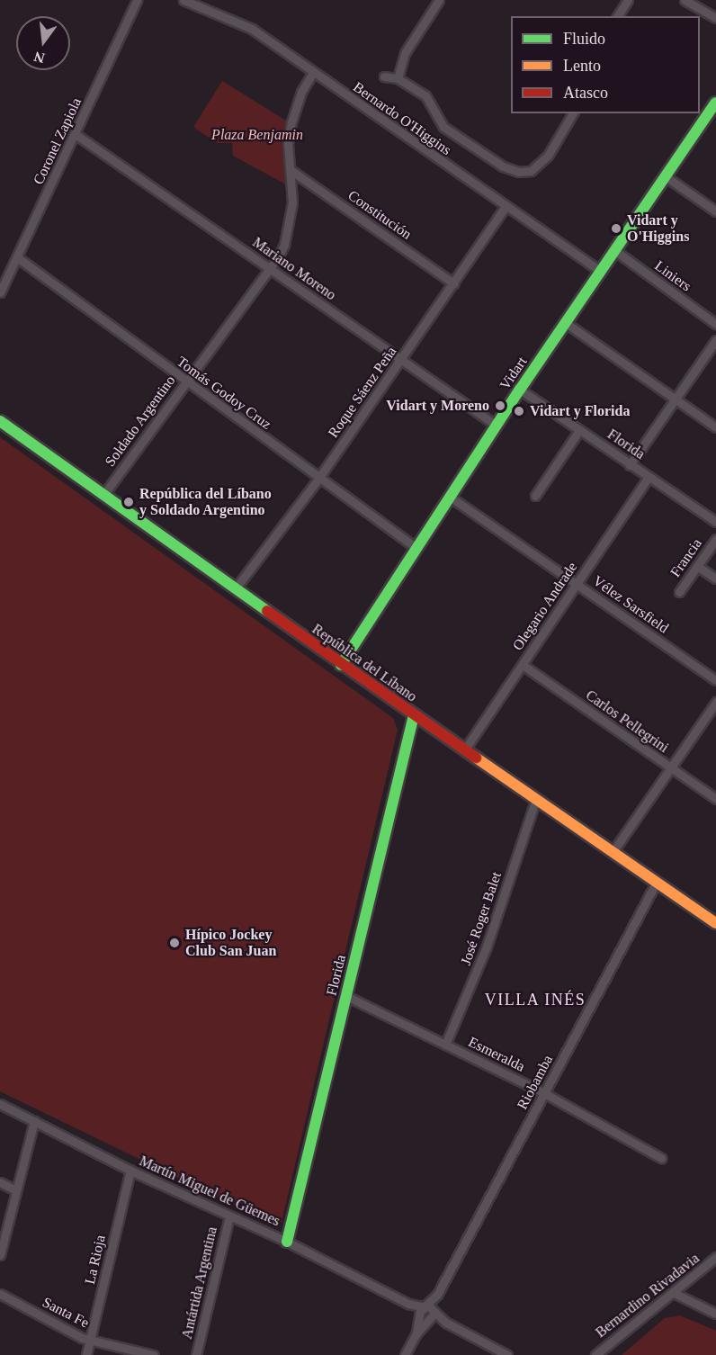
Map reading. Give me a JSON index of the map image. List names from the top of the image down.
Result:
{
  "streets": {
    "street": [
      "Bernardo O'Higgins",
      "Coronel Zapiola",
      "Constitución",
      "Mariano Moreno",
      "Liniers",
      "Vidart",
      "Roque Sáenz Peña",
      "Tomás Godoy Cruz",
      "Soldado Argentino",
      "Florida",
      "Francia",
      "Vélez Sarsfield",
      "Olegario Andrade",
      "República del Líbano",
      "Carlos Pellegrini",
      "José Roger Balet",
      "Esmeralda",
      "Riobamba",
      "Martín Miguel de Güemes",
      "La Rioja",
      "Antártida Argentina",
      "Bernardino Rivadavia",
      "Santa Fe"
    ]
  },
  "crossings": [
    ["Bernardo O'Higgins", "Vidart"],
    ["Bernardo O'Higgins", "Roque Sáenz Peña"],
    ["Bernardo O'Higgins", "Soldado Argentino"],
    ["Coronel Zapiola", "Mariano Moreno"],
    ["Coronel Zapiola", "Tomás Godoy Cruz"],
    ["Constitución", "Roque Sáenz Peña"],
    ["Constitución", "Soldado Argentino"],
    ["Mariano Moreno", "Vidart"],
    ["Mariano Moreno", "Roque Sáenz Peña"],
    ["Mariano Moreno", "Soldado Argentino"],
    ["Liniers", "Vidart"],
    ["Vidart", "Tomás Godoy Cruz"],
    ["Vidart", "Florida"],
    ["Vidart", "Vélez Sarsfield"],
    ["Vidart", "República del Líbano"],
    ["Roque Sáenz Peña", "Tomás Godoy Cruz"],
    ["Roque Sáenz Peña", "República del Líbano"],
    ["Tomás Godoy Cruz", "Soldado Argentino"],
    ["Soldado Argentino", "República del Líbano"],
    ["Florida", "Olegario Andrade"],
    ["Florida", "República del Líbano"],
    ["Florida", "Esmeralda"],
    ["Florida", "Martín Miguel de Güemes"],
    ["Vélez Sarsfield", "Olegario Andrade"],
    ["Olegario Andrade", "República del Líbano"],
    ["Olegario Andrade", "Carlos Pellegrini"],
    ["República del Líbano", "José Roger Balet"],
    ["República del Líbano", "Riobamba"],
    ["José Roger Balet", "Esmeralda"],
    ["Esmeralda", "Riobamba"],
    ["Riobamba", "Martín Miguel de Güemes"],
    ["Martín Miguel de Güemes", "La Rioja"],
    ["Martín Miguel de Güemes", "Antártida Argentina"],
    ["La Rioja", "Santa Fe"]
  ],
  "districts": ["VILLA INÉS"],
  "parks": ["Plaza Benjamin"],
  "places": [
    "Vidart y O'Higgins",
    "Vidart y Moreno",
    "Vidart y Florida",
    "República del Líbano y Soldado Argentino",
    "Hípico Jockey Club San Juan"
  ],
  "legend": ["Fluido", "Lento", "Atasco"],
  "north": "bottom"
}
